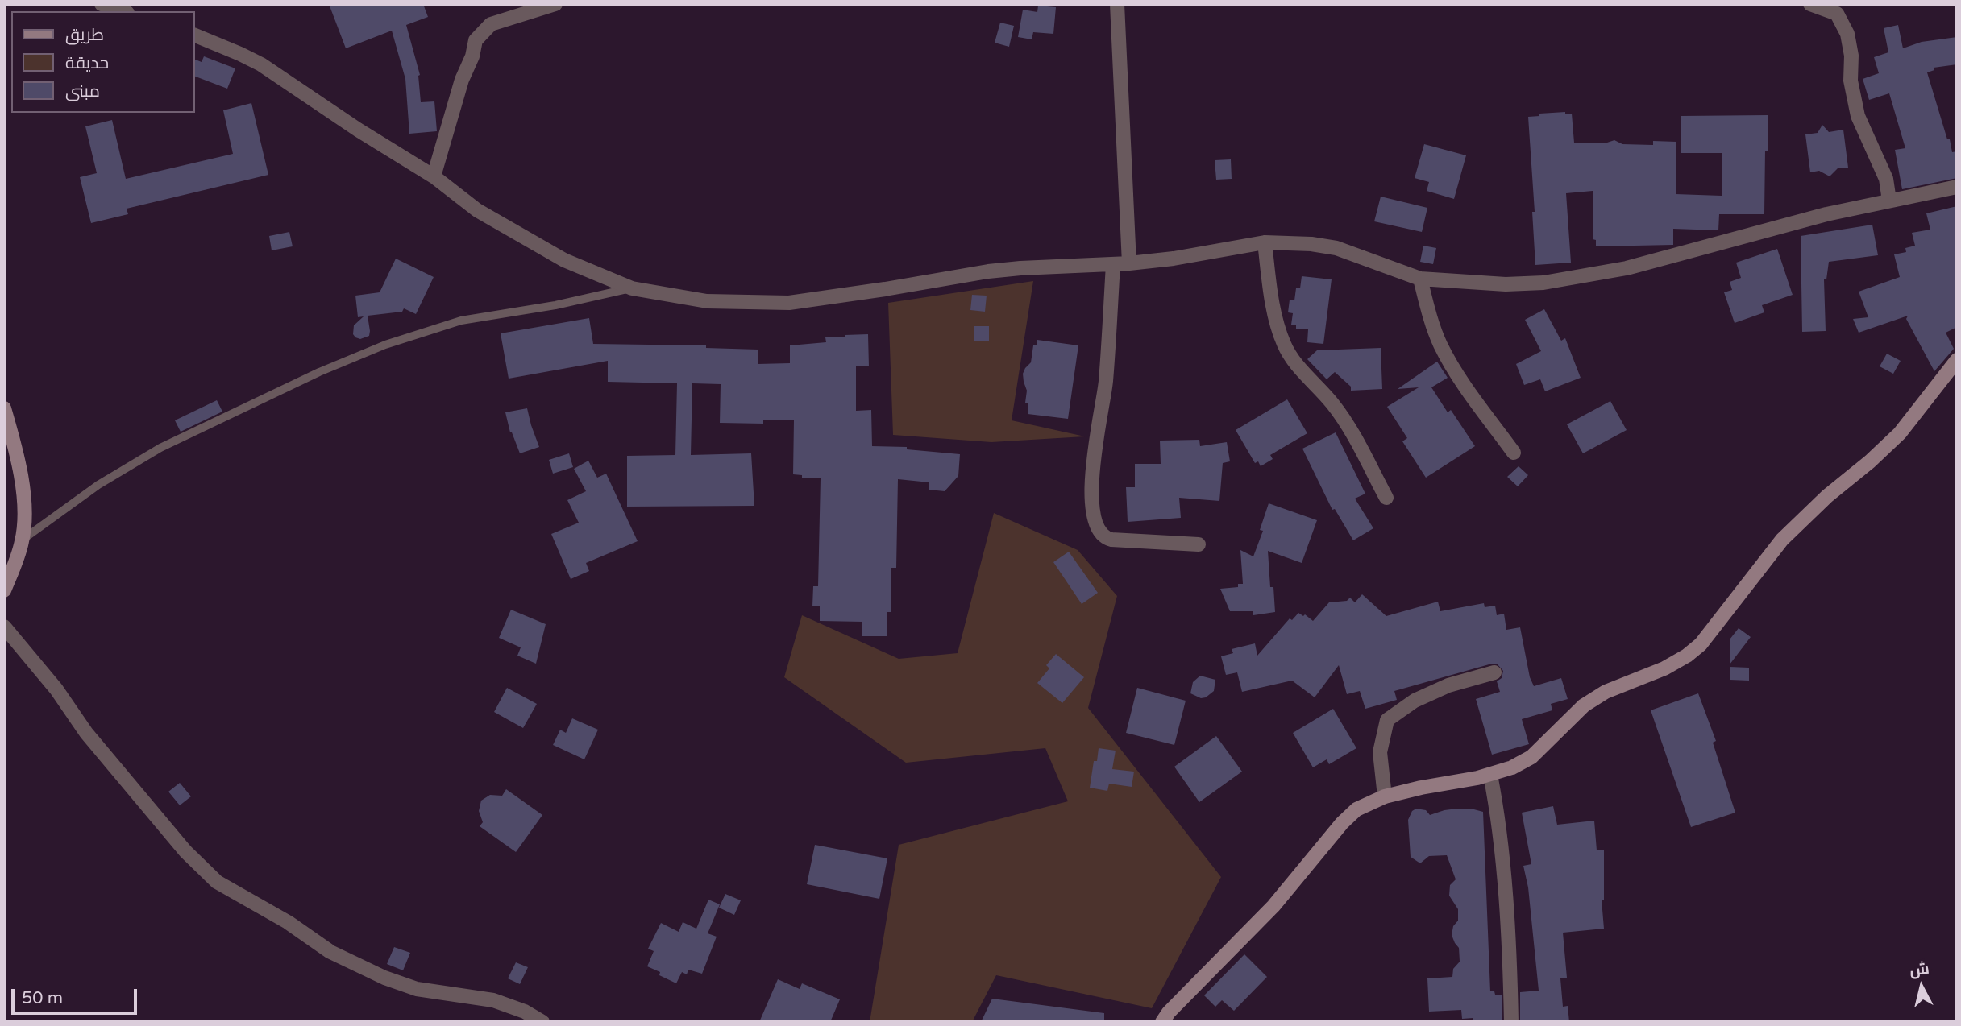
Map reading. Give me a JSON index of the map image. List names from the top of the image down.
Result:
{
  "legend": ["طريق", "حديقة", "مبنى"],
  "scale_bar": "50 m",
  "north": "top"
}
